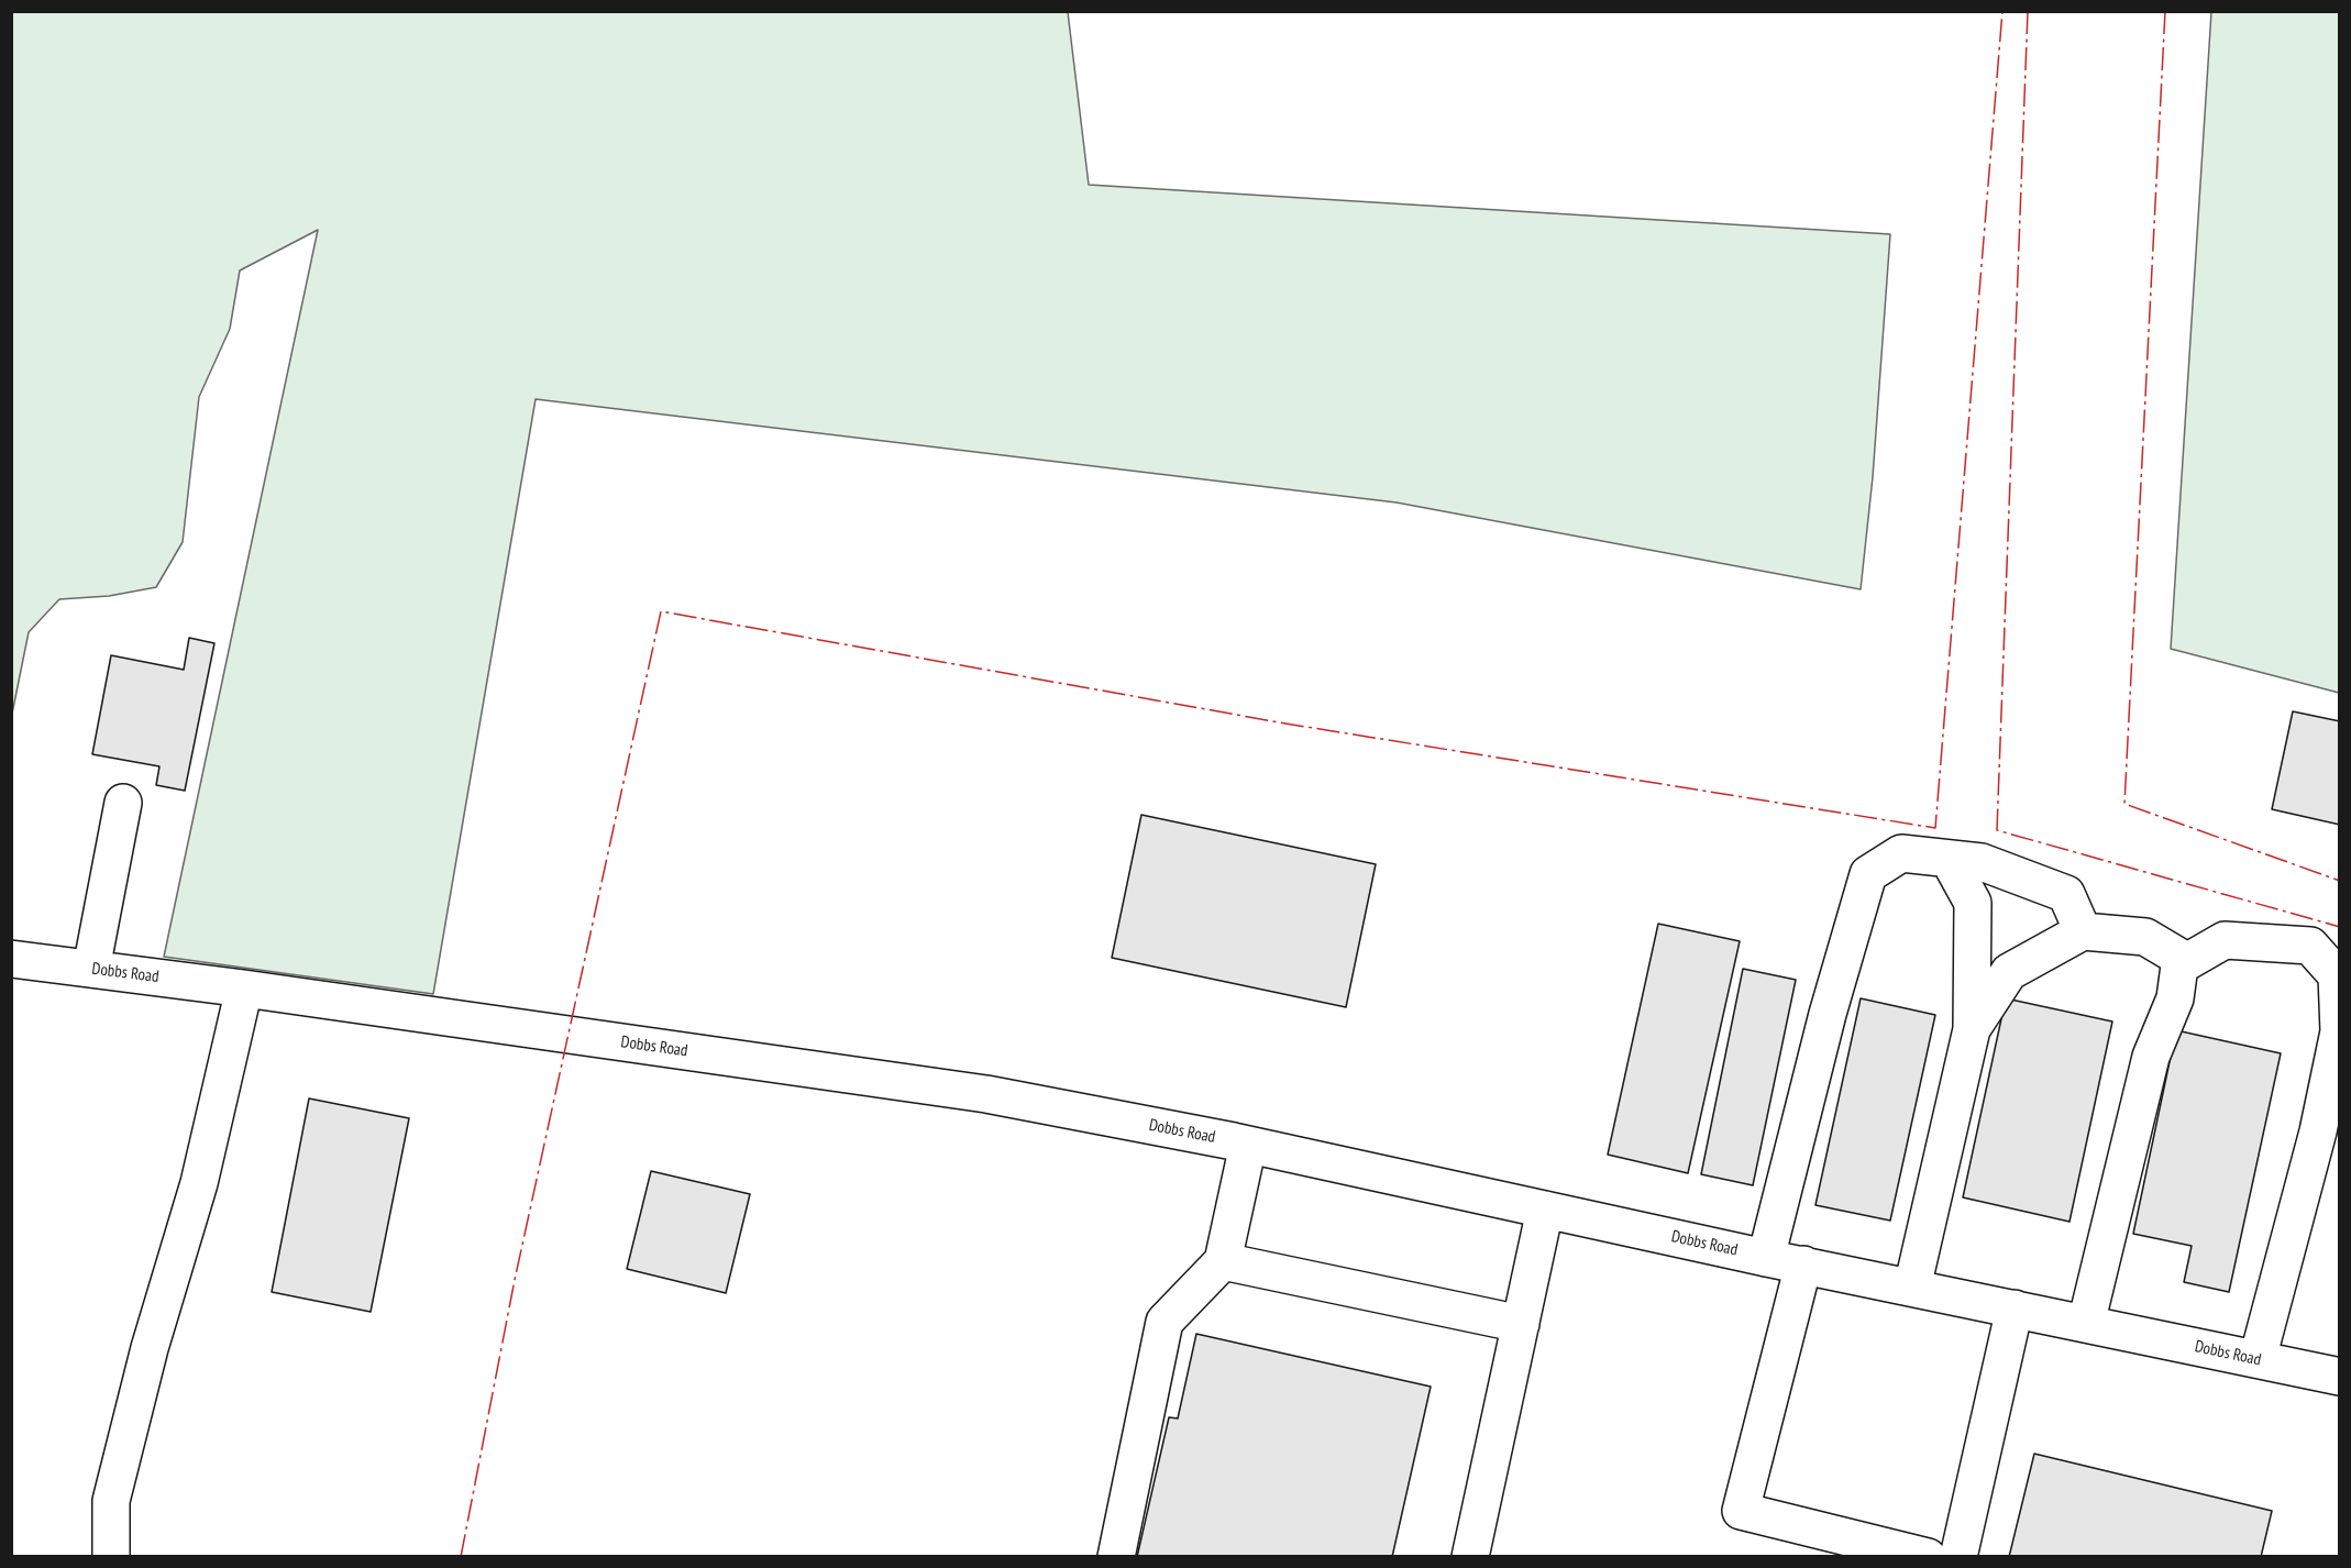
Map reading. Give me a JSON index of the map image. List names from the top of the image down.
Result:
{
  "streets": {
    "street": ["Dobbs Road"]
  }
}
